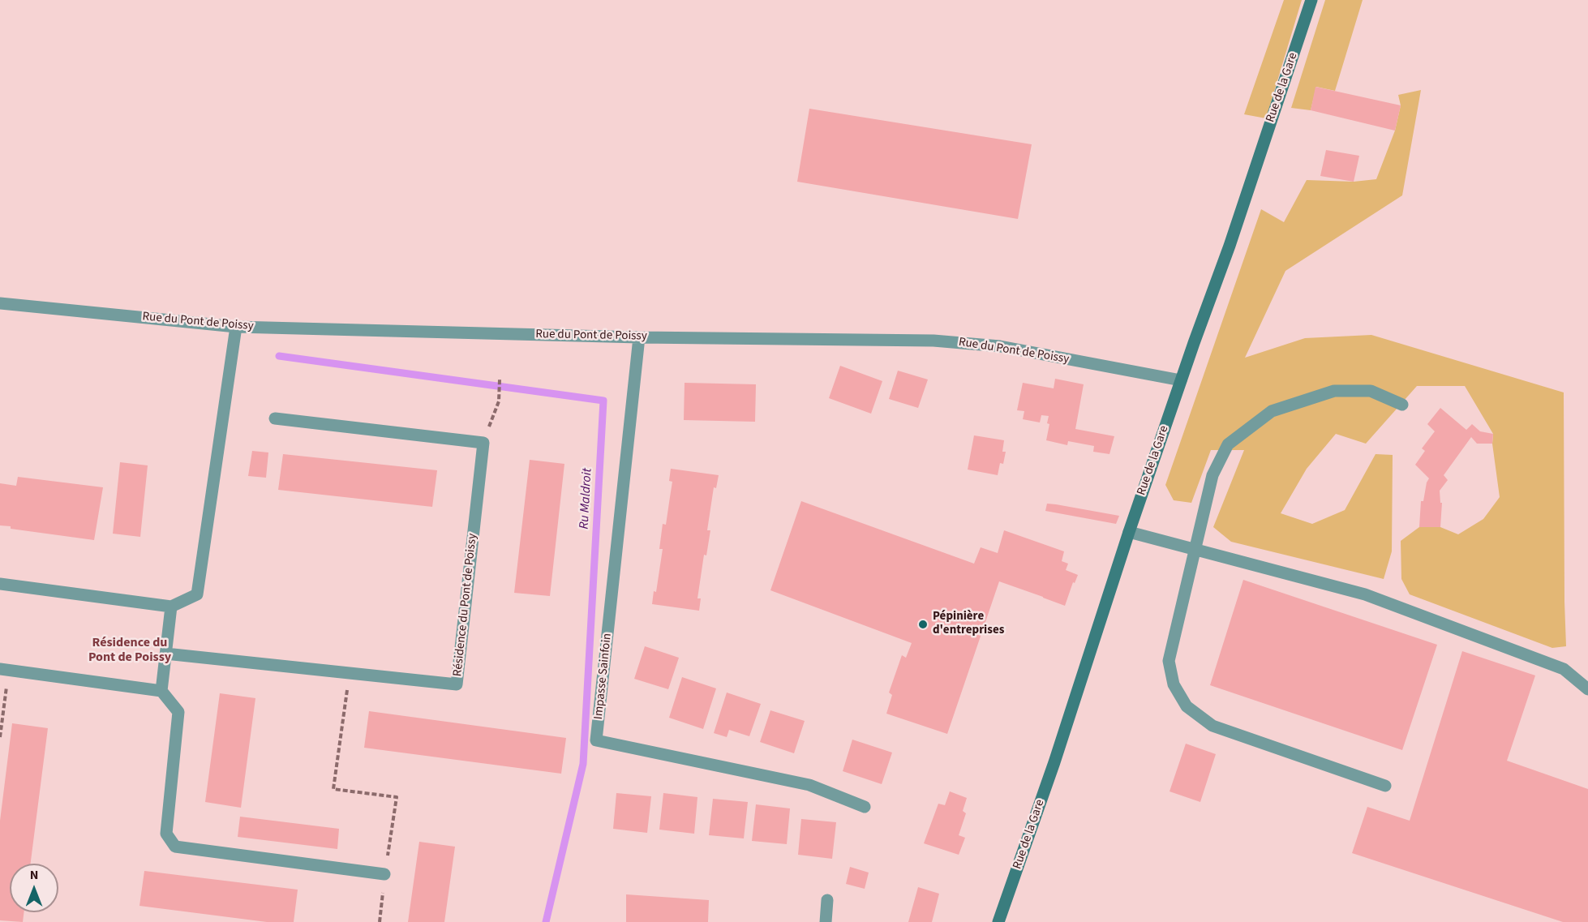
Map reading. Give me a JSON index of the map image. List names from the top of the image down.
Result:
{
  "streets": {
    "main road": ["Rue de la Gare"],
    "street": ["Rue du Pont de Poissy", "Résidence du Pont de Poissy", "Impasse Sainfoin"]
  },
  "crossings": [
    ["Rue de la Gare", "Rue du Pont de Poissy"],
    ["Rue du Pont de Poissy", "Impasse Sainfoin"]
  ],
  "districts": ["Résidence du Pont de Poissy"],
  "water": ["Ru Maldroit"],
  "places": ["Pépinière d'entreprises"],
  "north": "top"
}
